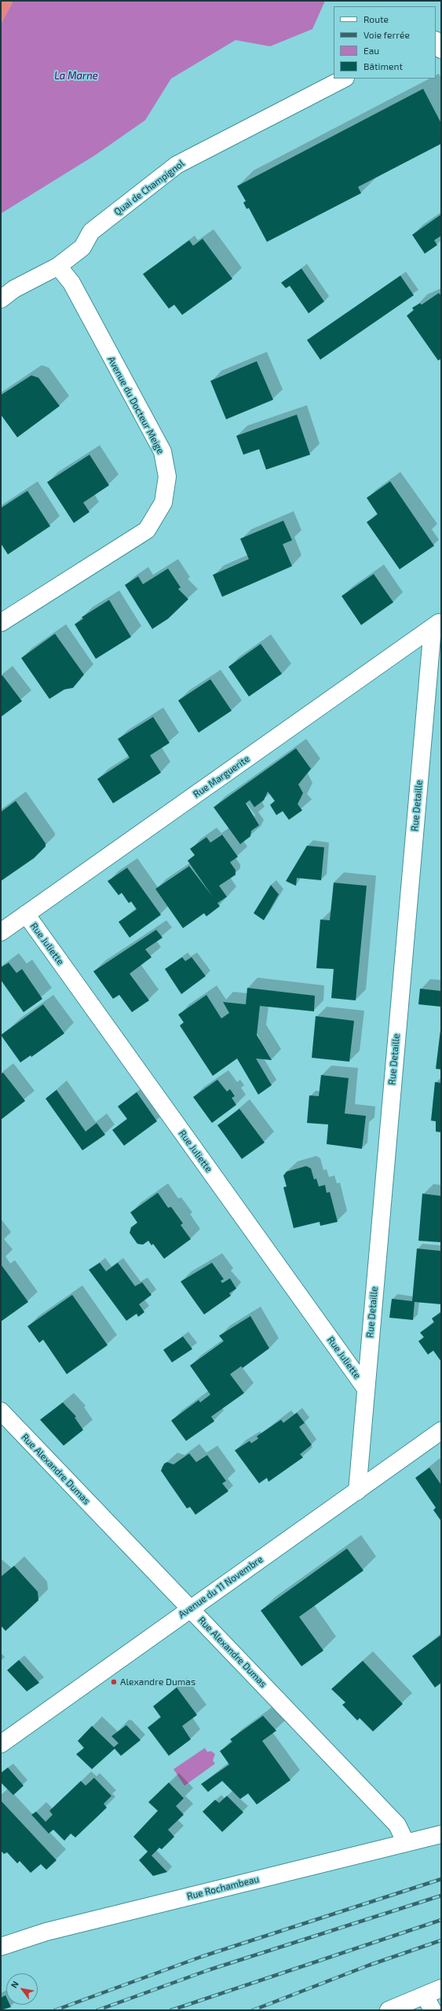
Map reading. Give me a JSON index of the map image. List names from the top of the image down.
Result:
{
  "streets": {
    "street": [
      "Quai de Champignol",
      "Avenue du Docteur Meige",
      "Rue Marguerite",
      "Rue Detaille",
      "Rue Juliette",
      "Rue Alexandre Dumas",
      "Avenue du 11 Novembre",
      "Rue Rochambeau"
    ]
  },
  "crossings": [
    ["Quai de Champignol", "Avenue du Docteur Meige"],
    ["Rue Marguerite", "Rue Detaille"],
    ["Rue Marguerite", "Rue Juliette"],
    ["Rue Detaille", "Rue Juliette"],
    ["Rue Detaille", "Avenue du 11 Novembre"],
    ["Rue Alexandre Dumas", "Avenue du 11 Novembre"],
    ["Rue Alexandre Dumas", "Rue Rochambeau"]
  ],
  "water": ["La Marne"],
  "places": ["Alexandre Dumas"],
  "legend": [
    "Route",
    "Voie ferrée",
    "Eau",
    "Bâtiment"
  ],
  "north": "top left"
}
